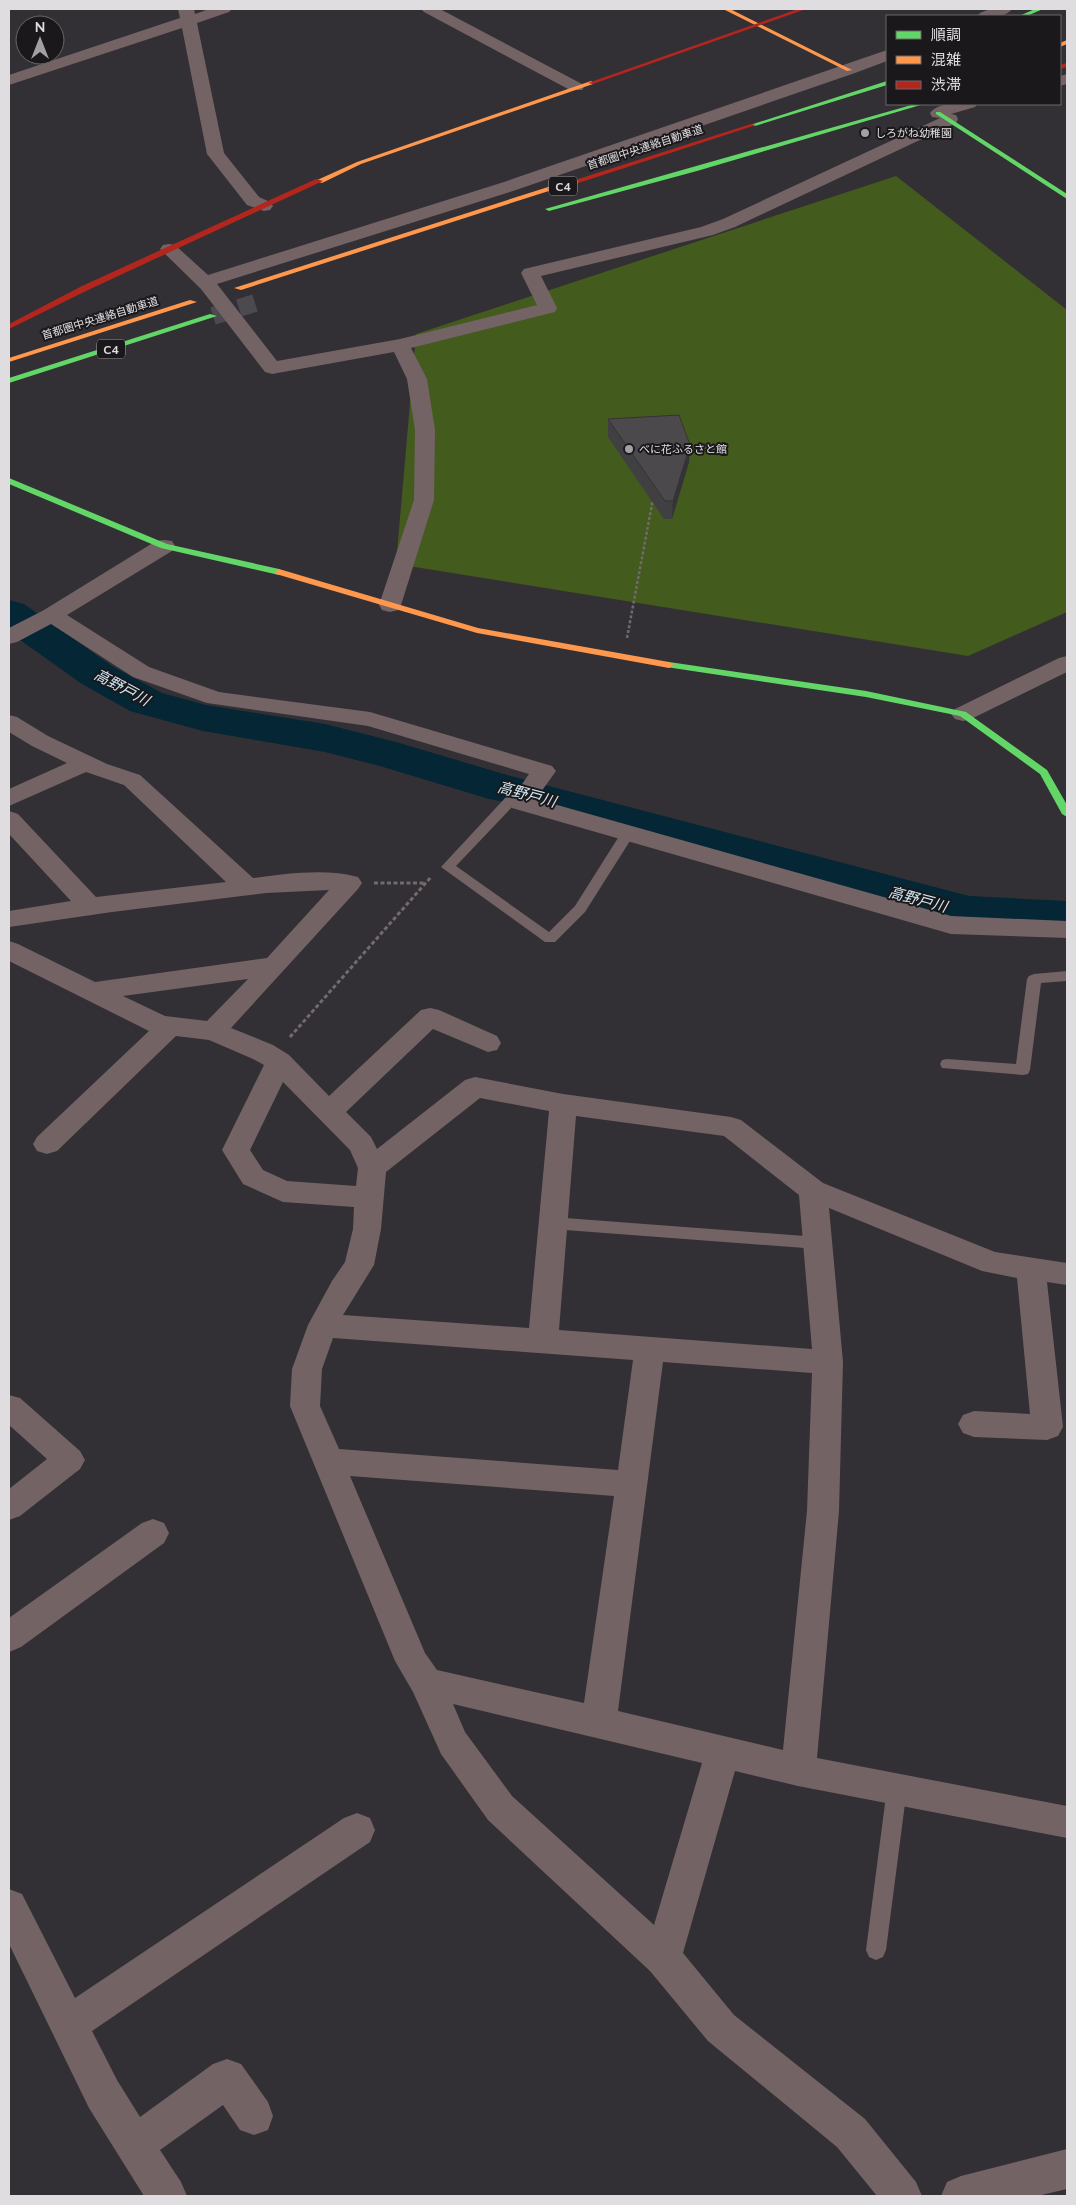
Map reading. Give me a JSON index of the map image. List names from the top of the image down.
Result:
{
  "streets": {
    "main road": ["首都圏中央連絡自動車道", "C4"]
  },
  "water": ["高野戸川"],
  "places": ["しろがね幼稚園", "べに花ふるさと館"],
  "legend": ["順調", "混雑", "渋滞"],
  "north": "top"
}
